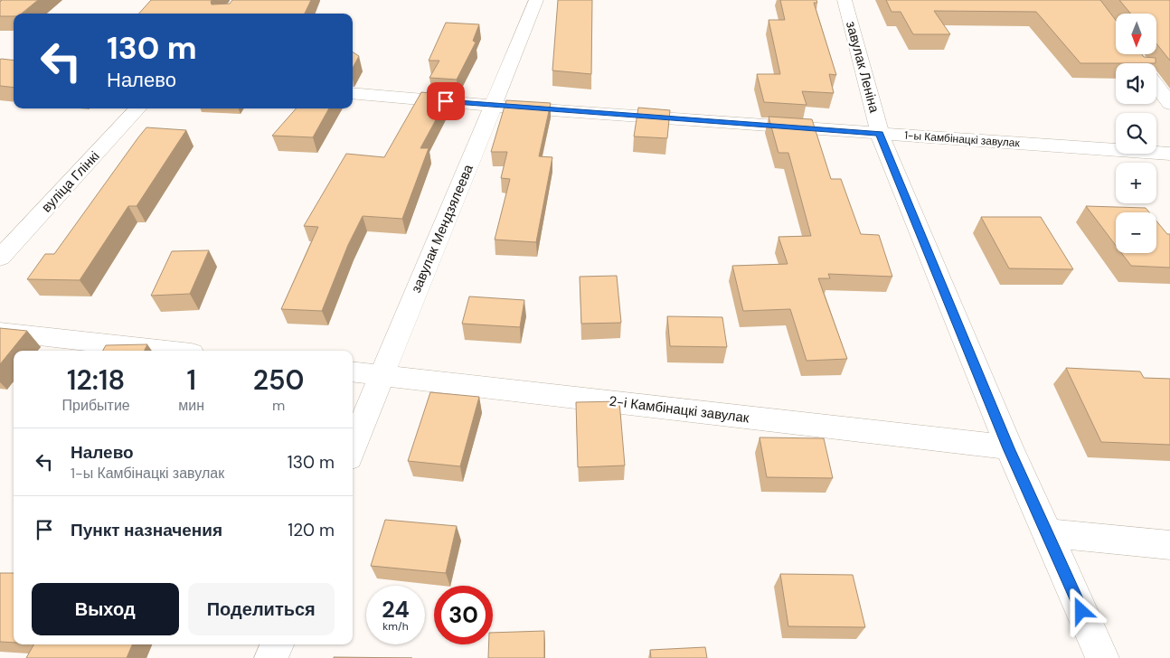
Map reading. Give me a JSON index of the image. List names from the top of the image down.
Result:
{
  "streets": {
    "street": [
      "завулак Леніна",
      "1-ы Камбінацкі завулак",
      "вуліца Глінкі",
      "завулак Мендзялеева",
      "2-і Камбінацкі завулак"
    ]
  },
  "crossings": [
    ["завулак Леніна", "1-ы Камбінацкі завулак"],
    ["завулак Леніна", "2-і Камбінацкі завулак"],
    ["1-ы Камбінацкі завулак", "завулак Мендзялеева"],
    ["завулак Мендзялеева", "2-і Камбінацкі завулак"]
  ],
  "north": "bottom",
  "page": {
    "map_buttons": ["+", "−"],
    "turn": ["130 m", "Налево"],
    "eta": [
      "12:18",
      "Прибытие",
      "1",
      "мин",
      "250",
      "m"
    ],
    "list": [
      {
        "name": "Налево",
        "note": "1-ы Камбінацкі завулак",
        "value": "130 m"
      },
      {
        "name": "Пункт назначения",
        "value": "120 m"
      }
    ],
    "buttons": ["Выход", "Поделиться"],
    "speed": "24 km/h",
    "limit": "30"
  }
}
